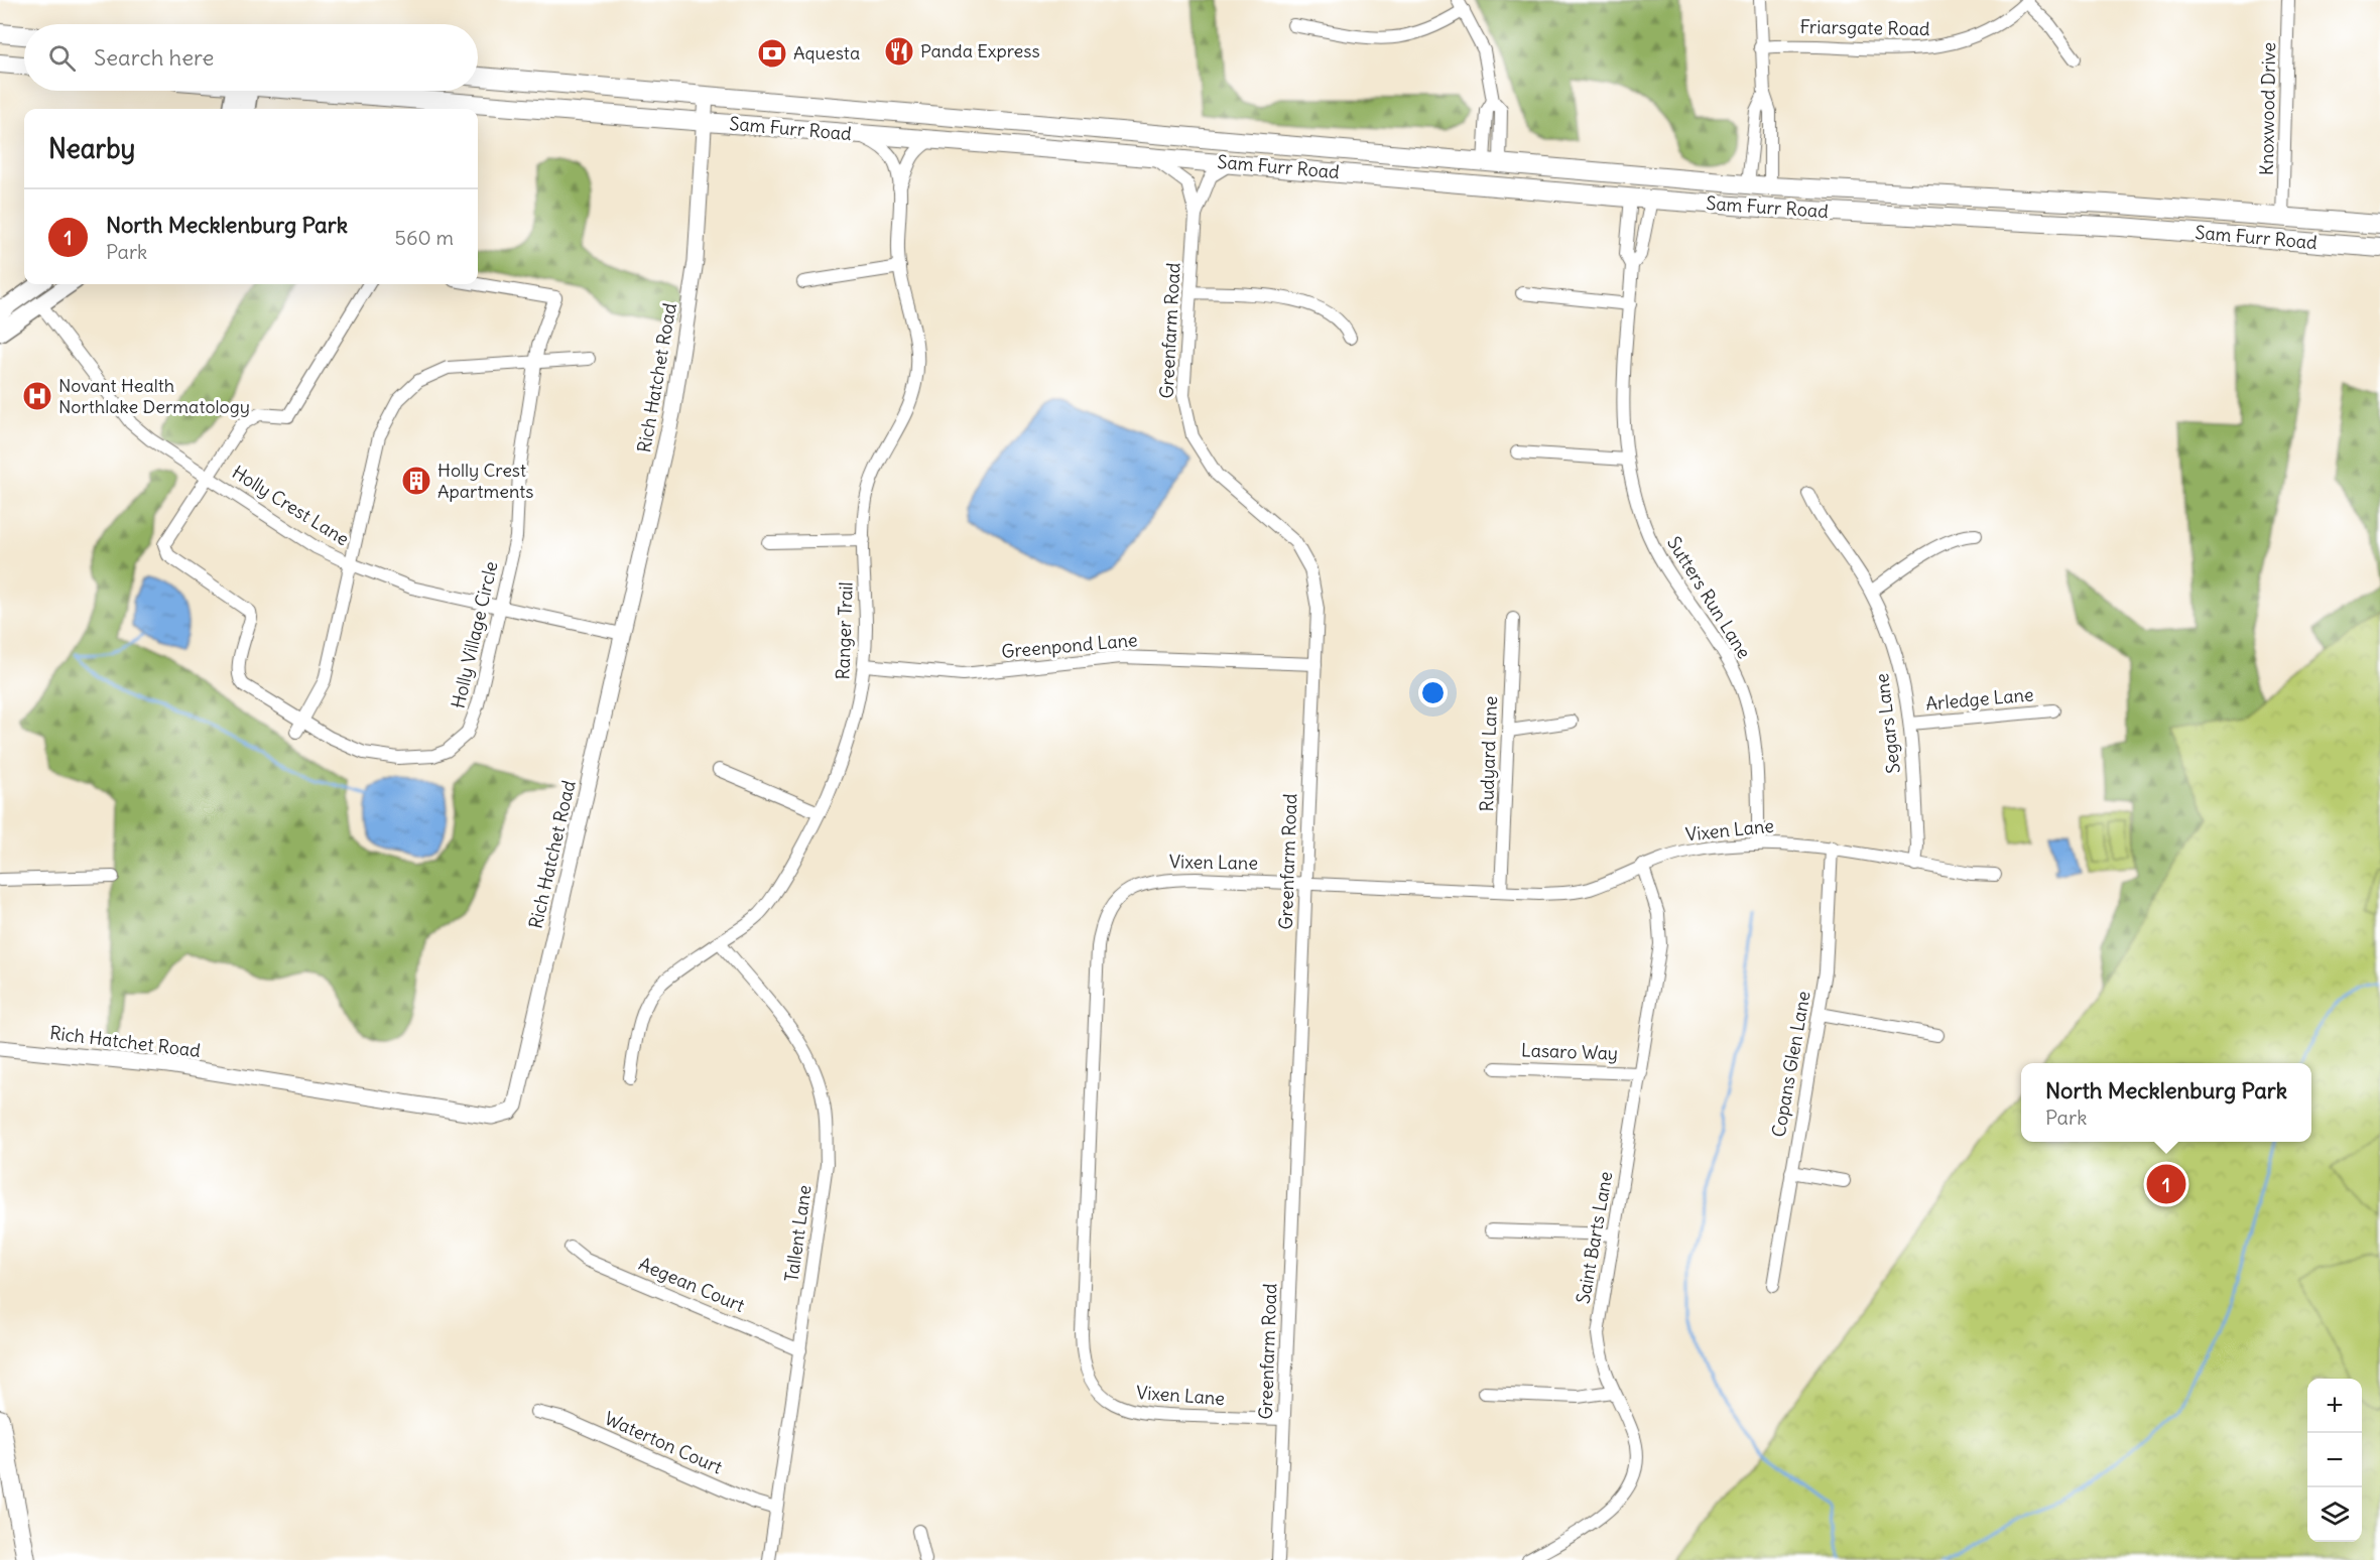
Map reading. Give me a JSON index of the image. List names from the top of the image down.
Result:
{
  "streets": {
    "main road": ["Sam Furr Road"],
    "street": [
      "Friarsgate Road",
      "Knoxwood Drive",
      "Greenfarm Road",
      "Rich Hatchet Road",
      "Holly Crest Lane",
      "Sutters Run Lane",
      "Ranger Trail",
      "Holly Village Circle",
      "Greenpond Lane",
      "Arledge Lane",
      "Segars Lane",
      "Rudyard Lane",
      "Vixen Lane",
      "Lasaro Way",
      "Copans Glen Lane",
      "Tallent Lane",
      "Saint Barts Lane",
      "Aegean Court",
      "Waterton Court"
    ]
  },
  "crossings": [
    ["Knoxwood Drive", "Sam Furr Road"],
    ["Sam Furr Road", "Greenfarm Road"],
    ["Sam Furr Road", "Rich Hatchet Road"],
    ["Sam Furr Road", "Sutters Run Lane"],
    ["Sam Furr Road", "Ranger Trail"],
    ["Greenfarm Road", "Greenpond Lane"],
    ["Greenfarm Road", "Vixen Lane"],
    ["Rich Hatchet Road", "Holly Crest Lane"],
    ["Holly Crest Lane", "Holly Village Circle"],
    ["Sutters Run Lane", "Vixen Lane"],
    ["Ranger Trail", "Greenpond Lane"],
    ["Ranger Trail", "Tallent Lane"],
    ["Arledge Lane", "Segars Lane"],
    ["Segars Lane", "Vixen Lane"],
    ["Rudyard Lane", "Vixen Lane"],
    ["Vixen Lane", "Copans Glen Lane"],
    ["Vixen Lane", "Saint Barts Lane"],
    ["Lasaro Way", "Saint Barts Lane"],
    ["Tallent Lane", "Aegean Court"],
    ["Tallent Lane", "Waterton Court"]
  ],
  "places": {
    "restaurant": ["Panda Express"],
    "bank": ["Aquesta"],
    "hospital": ["Novant Health Northlake Dermatology"],
    "building": ["Holly Crest Apartments"]
  },
  "page": {
    "search": "Search here",
    "heading": "Nearby",
    "list": [
      {
        "mark": "1",
        "name": "North Mecklenburg Park",
        "note": "Park",
        "value": "560 m"
      }
    ],
    "popup": ["North Mecklenburg Park", "Park"],
    "pins": "1",
    "map_buttons": ["+", "−"]
  }
}
